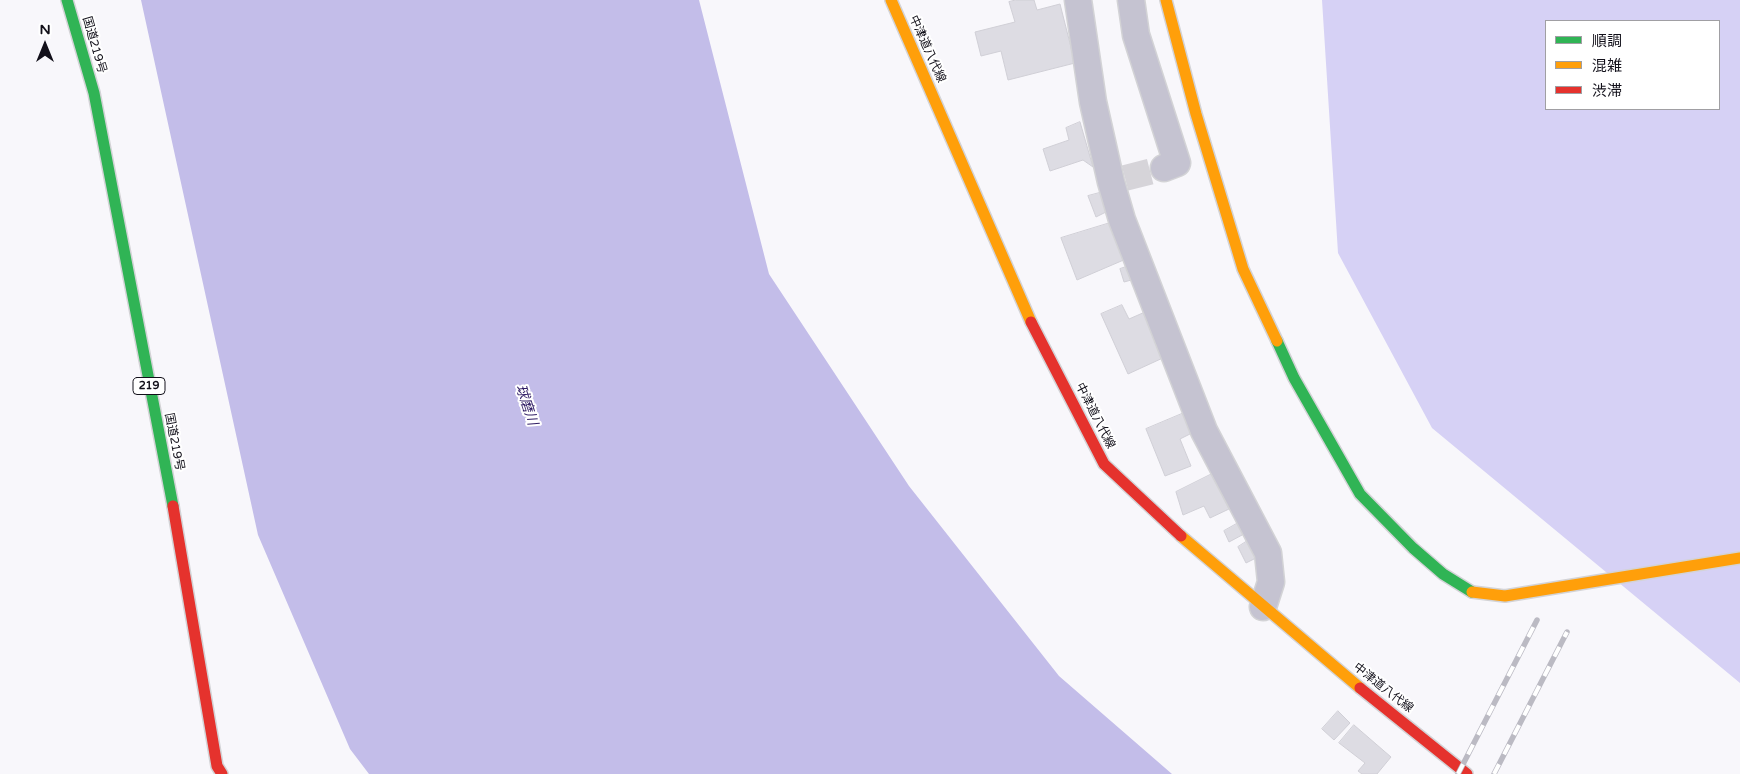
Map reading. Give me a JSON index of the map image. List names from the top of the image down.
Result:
{
  "streets": {
    "main road": ["国道219号", "中津道八代線", "219"]
  },
  "water": ["球磨川"],
  "legend": ["順調", "混雑", "渋滞"],
  "north": "top"
}
